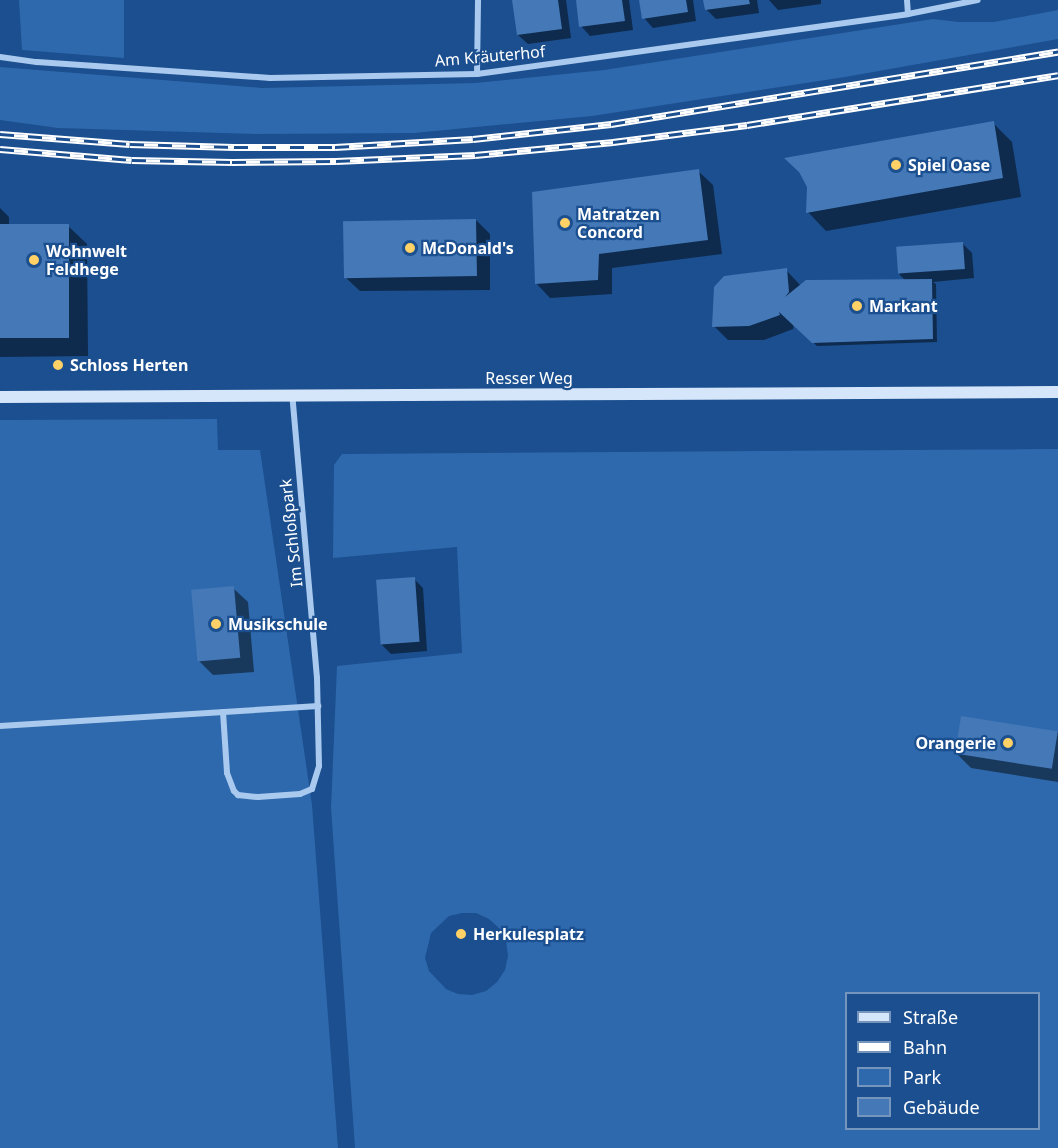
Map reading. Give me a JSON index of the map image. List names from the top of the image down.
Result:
{
  "streets": {
    "main road": ["Resser Weg"],
    "street": ["Am Kräuterhof", "Im Schloßpark"]
  },
  "crossings": [
    ["Resser Weg", "Im Schloßpark"]
  ],
  "places": [
    "Spiel Oase",
    "Matratzen Concord",
    "McDonald's",
    "Wohnwelt Feldhege",
    "Markant",
    "Schloss Herten",
    "Musikschule",
    "Orangerie",
    "Herkulesplatz"
  ],
  "legend": [
    "Straße",
    "Bahn",
    "Park",
    "Gebäude"
  ]
}
